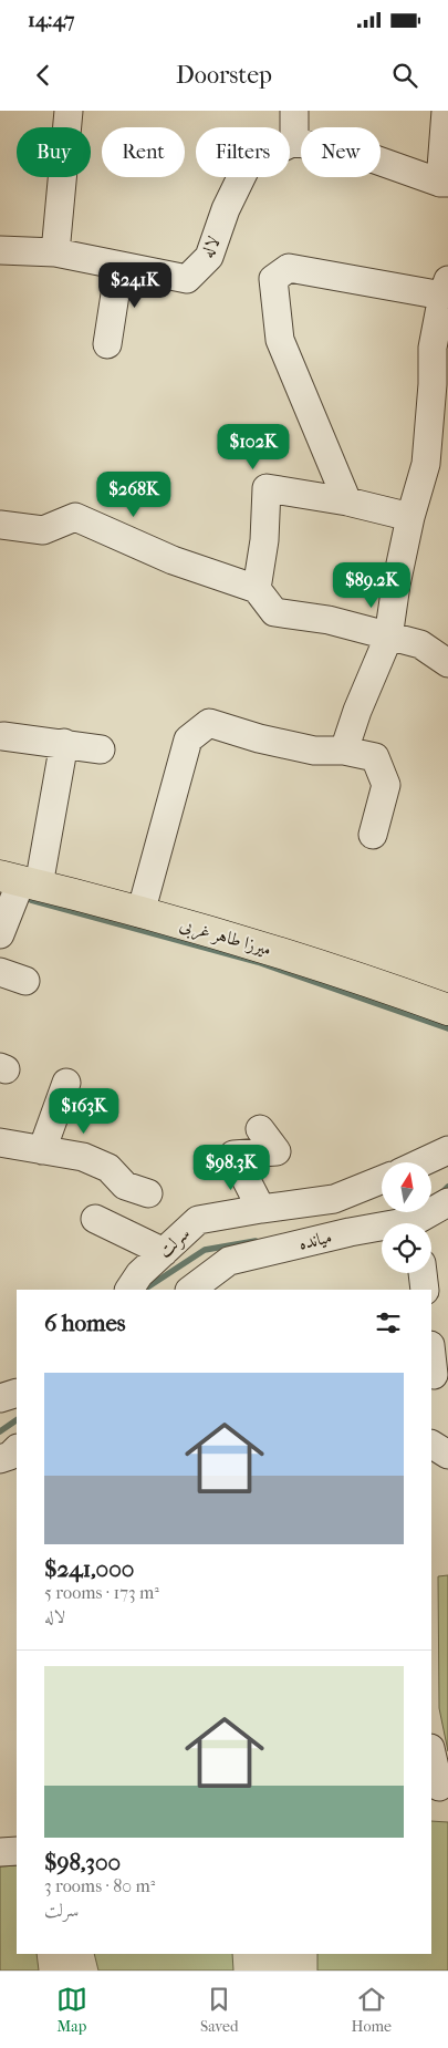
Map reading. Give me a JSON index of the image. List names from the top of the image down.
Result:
{
  "streets": {
    "main road": ["میرزا طاهر غربی"],
    "street": ["لاله", "میانده", "سرلت"]
  },
  "north": "top",
  "page": {
    "status": "14:47",
    "header": "Doorstep",
    "chip": [
      "Buy",
      "Rent",
      "Filters",
      "New"
    ],
    "price": [
      "$241K",
      "$102K",
      "$268K",
      "$89.2K",
      "$163K",
      "$98.3K"
    ],
    "heading": "6 homes",
    "list": [
      {
        "name": "$241,000",
        "note": "5 rooms · 173 m² · لاله"
      },
      {
        "name": "$98,300",
        "note": "3 rooms · 80 m² · سرلت"
      }
    ],
    "tabs": ["Map", "Saved", "Home"]
  }
}
